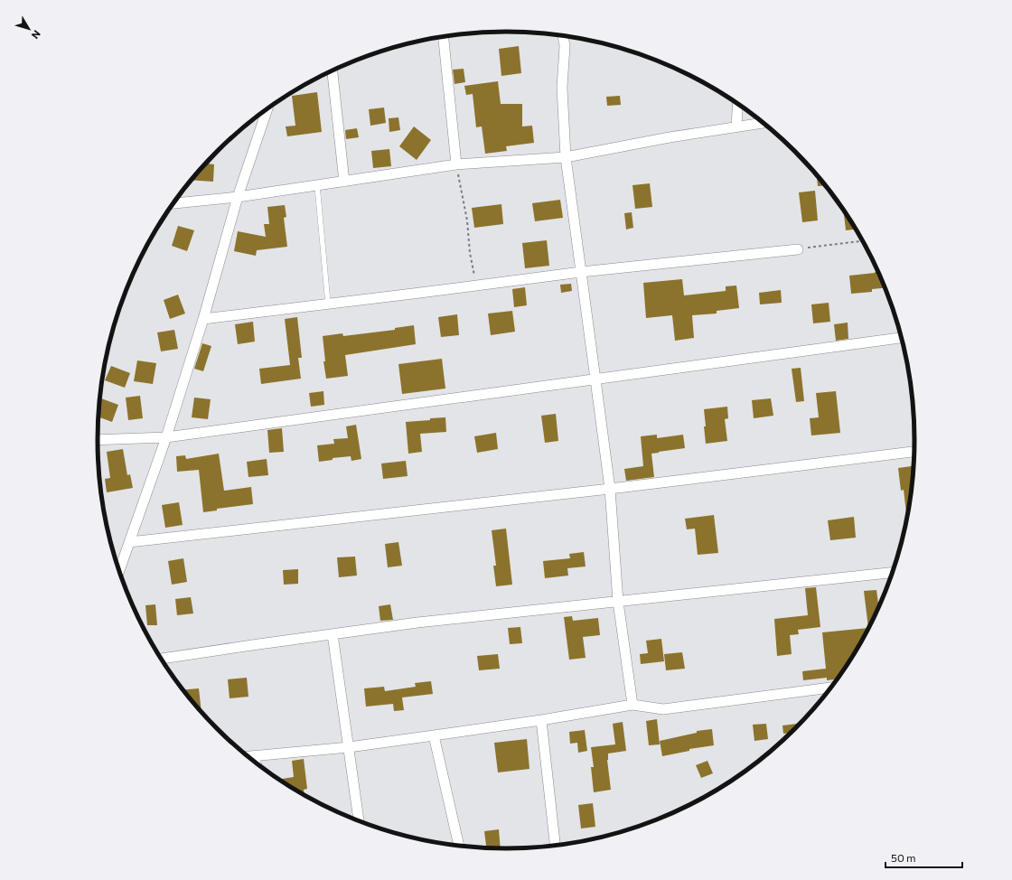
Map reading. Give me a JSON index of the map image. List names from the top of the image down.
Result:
{
  "scale_bar": "50 m",
  "north": "bottom right"
}
